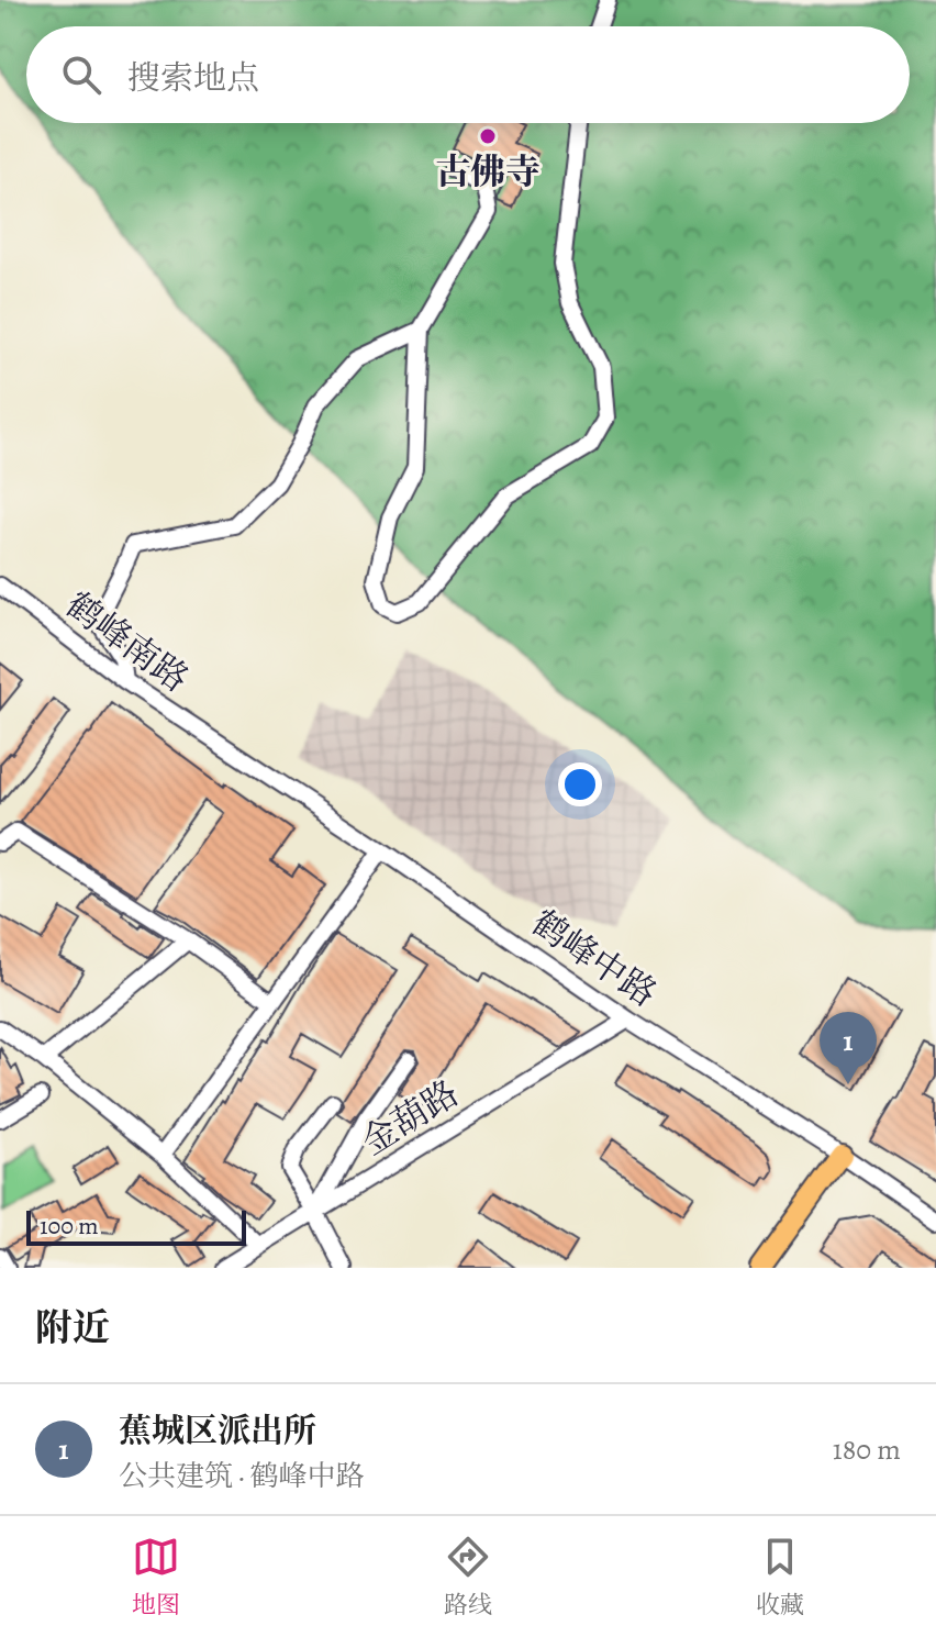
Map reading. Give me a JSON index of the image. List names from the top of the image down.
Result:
{
  "streets": {
    "street": ["鹤峰南路", "鹤峰中路", "金葫路"]
  },
  "crossings": [
    ["鹤峰南路", "鹤峰中路"],
    ["鹤峰中路", "金葫路"]
  ],
  "places": ["古佛寺"],
  "scale_bar": "100 m",
  "page": {
    "search": "搜索地点",
    "pins": "1",
    "scale": "100 m",
    "heading": "附近",
    "list": [
      {
        "mark": "1",
        "name": "蕉城区派出所",
        "note": "公共建筑 · 鹤峰中路",
        "value": "180 m"
      }
    ],
    "nav": ["地图", "路线", "收藏"]
  }
}
